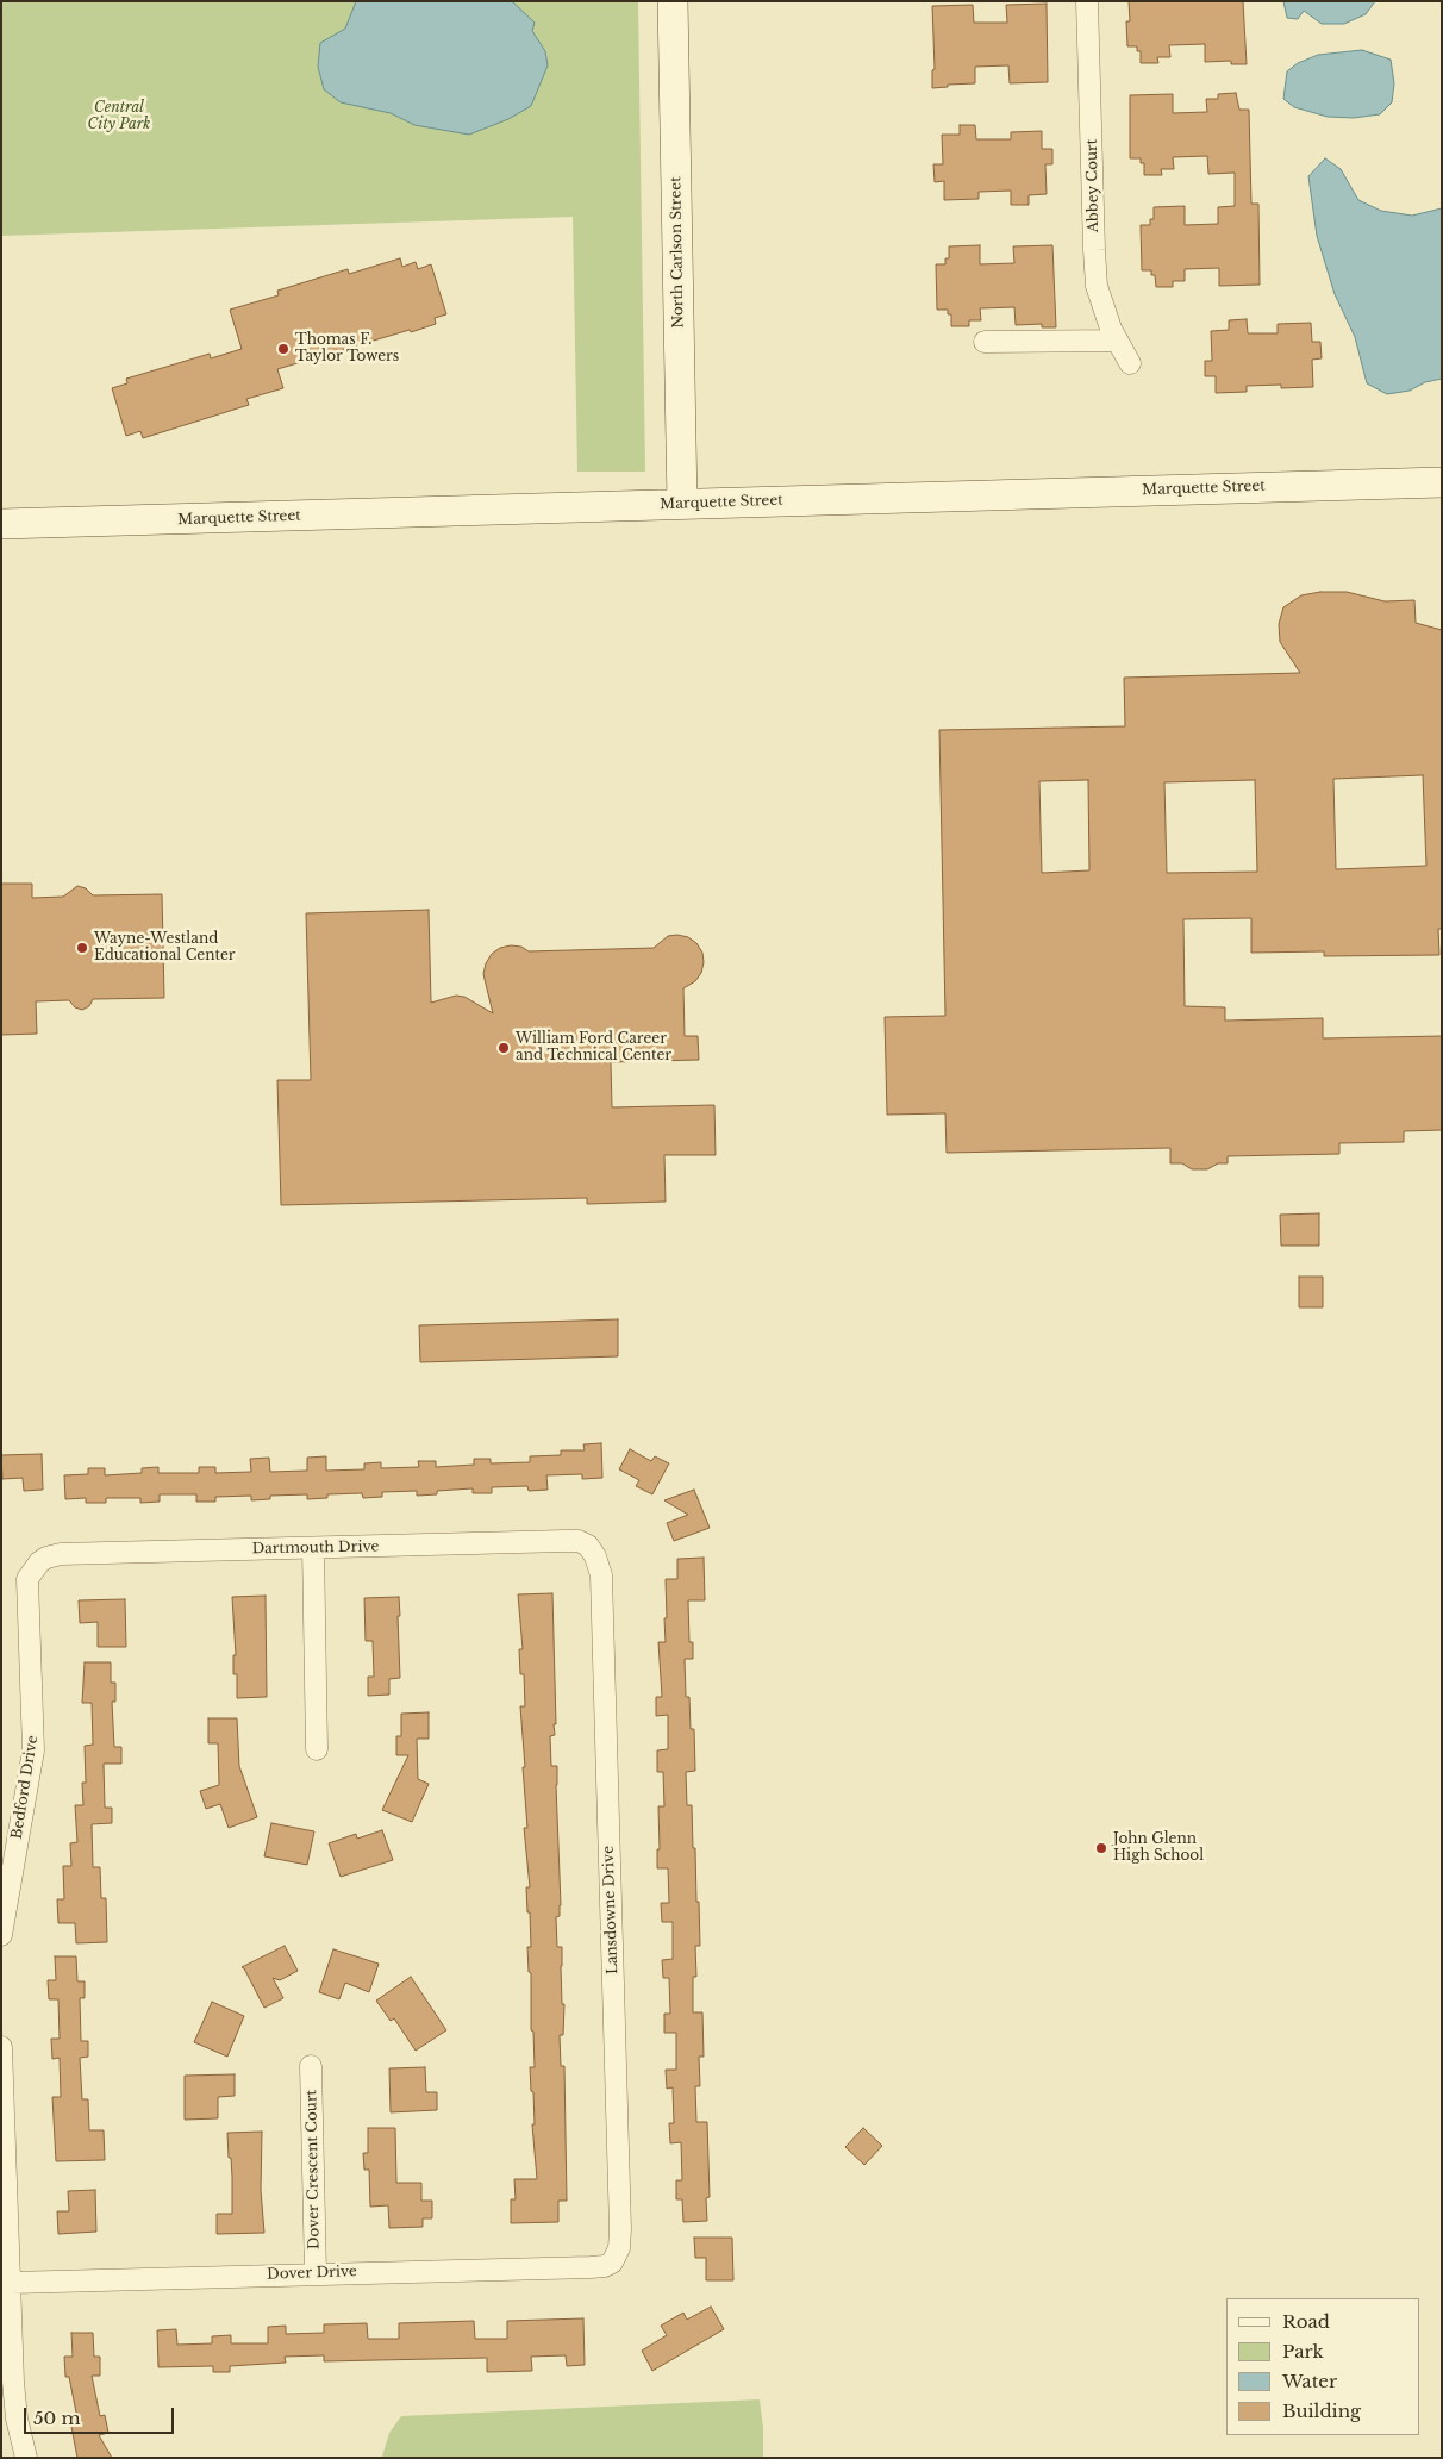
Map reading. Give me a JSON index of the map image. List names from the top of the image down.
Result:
{
  "streets": {
    "street": [
      "Abbey Court",
      "North Carlson Street",
      "Marquette Street",
      "Dartmouth Drive",
      "Bedford Drive",
      "Lansdowne Drive",
      "Dover Crescent Court",
      "Dover Drive"
    ]
  },
  "crossings": [
    ["North Carlson Street", "Marquette Street"],
    ["Dartmouth Drive", "Bedford Drive"],
    ["Dartmouth Drive", "Lansdowne Drive"],
    ["Lansdowne Drive", "Dover Drive"],
    ["Dover Crescent Court", "Dover Drive"]
  ],
  "parks": ["Central City Park"],
  "places": [
    "Thomas F. Taylor Towers",
    "Wayne-Westland Educational Center",
    "William Ford Career and Technical Center",
    "John Glenn High School"
  ],
  "legend": [
    "Road",
    "Park",
    "Water",
    "Building"
  ],
  "scale_bar": "50 m"
}
